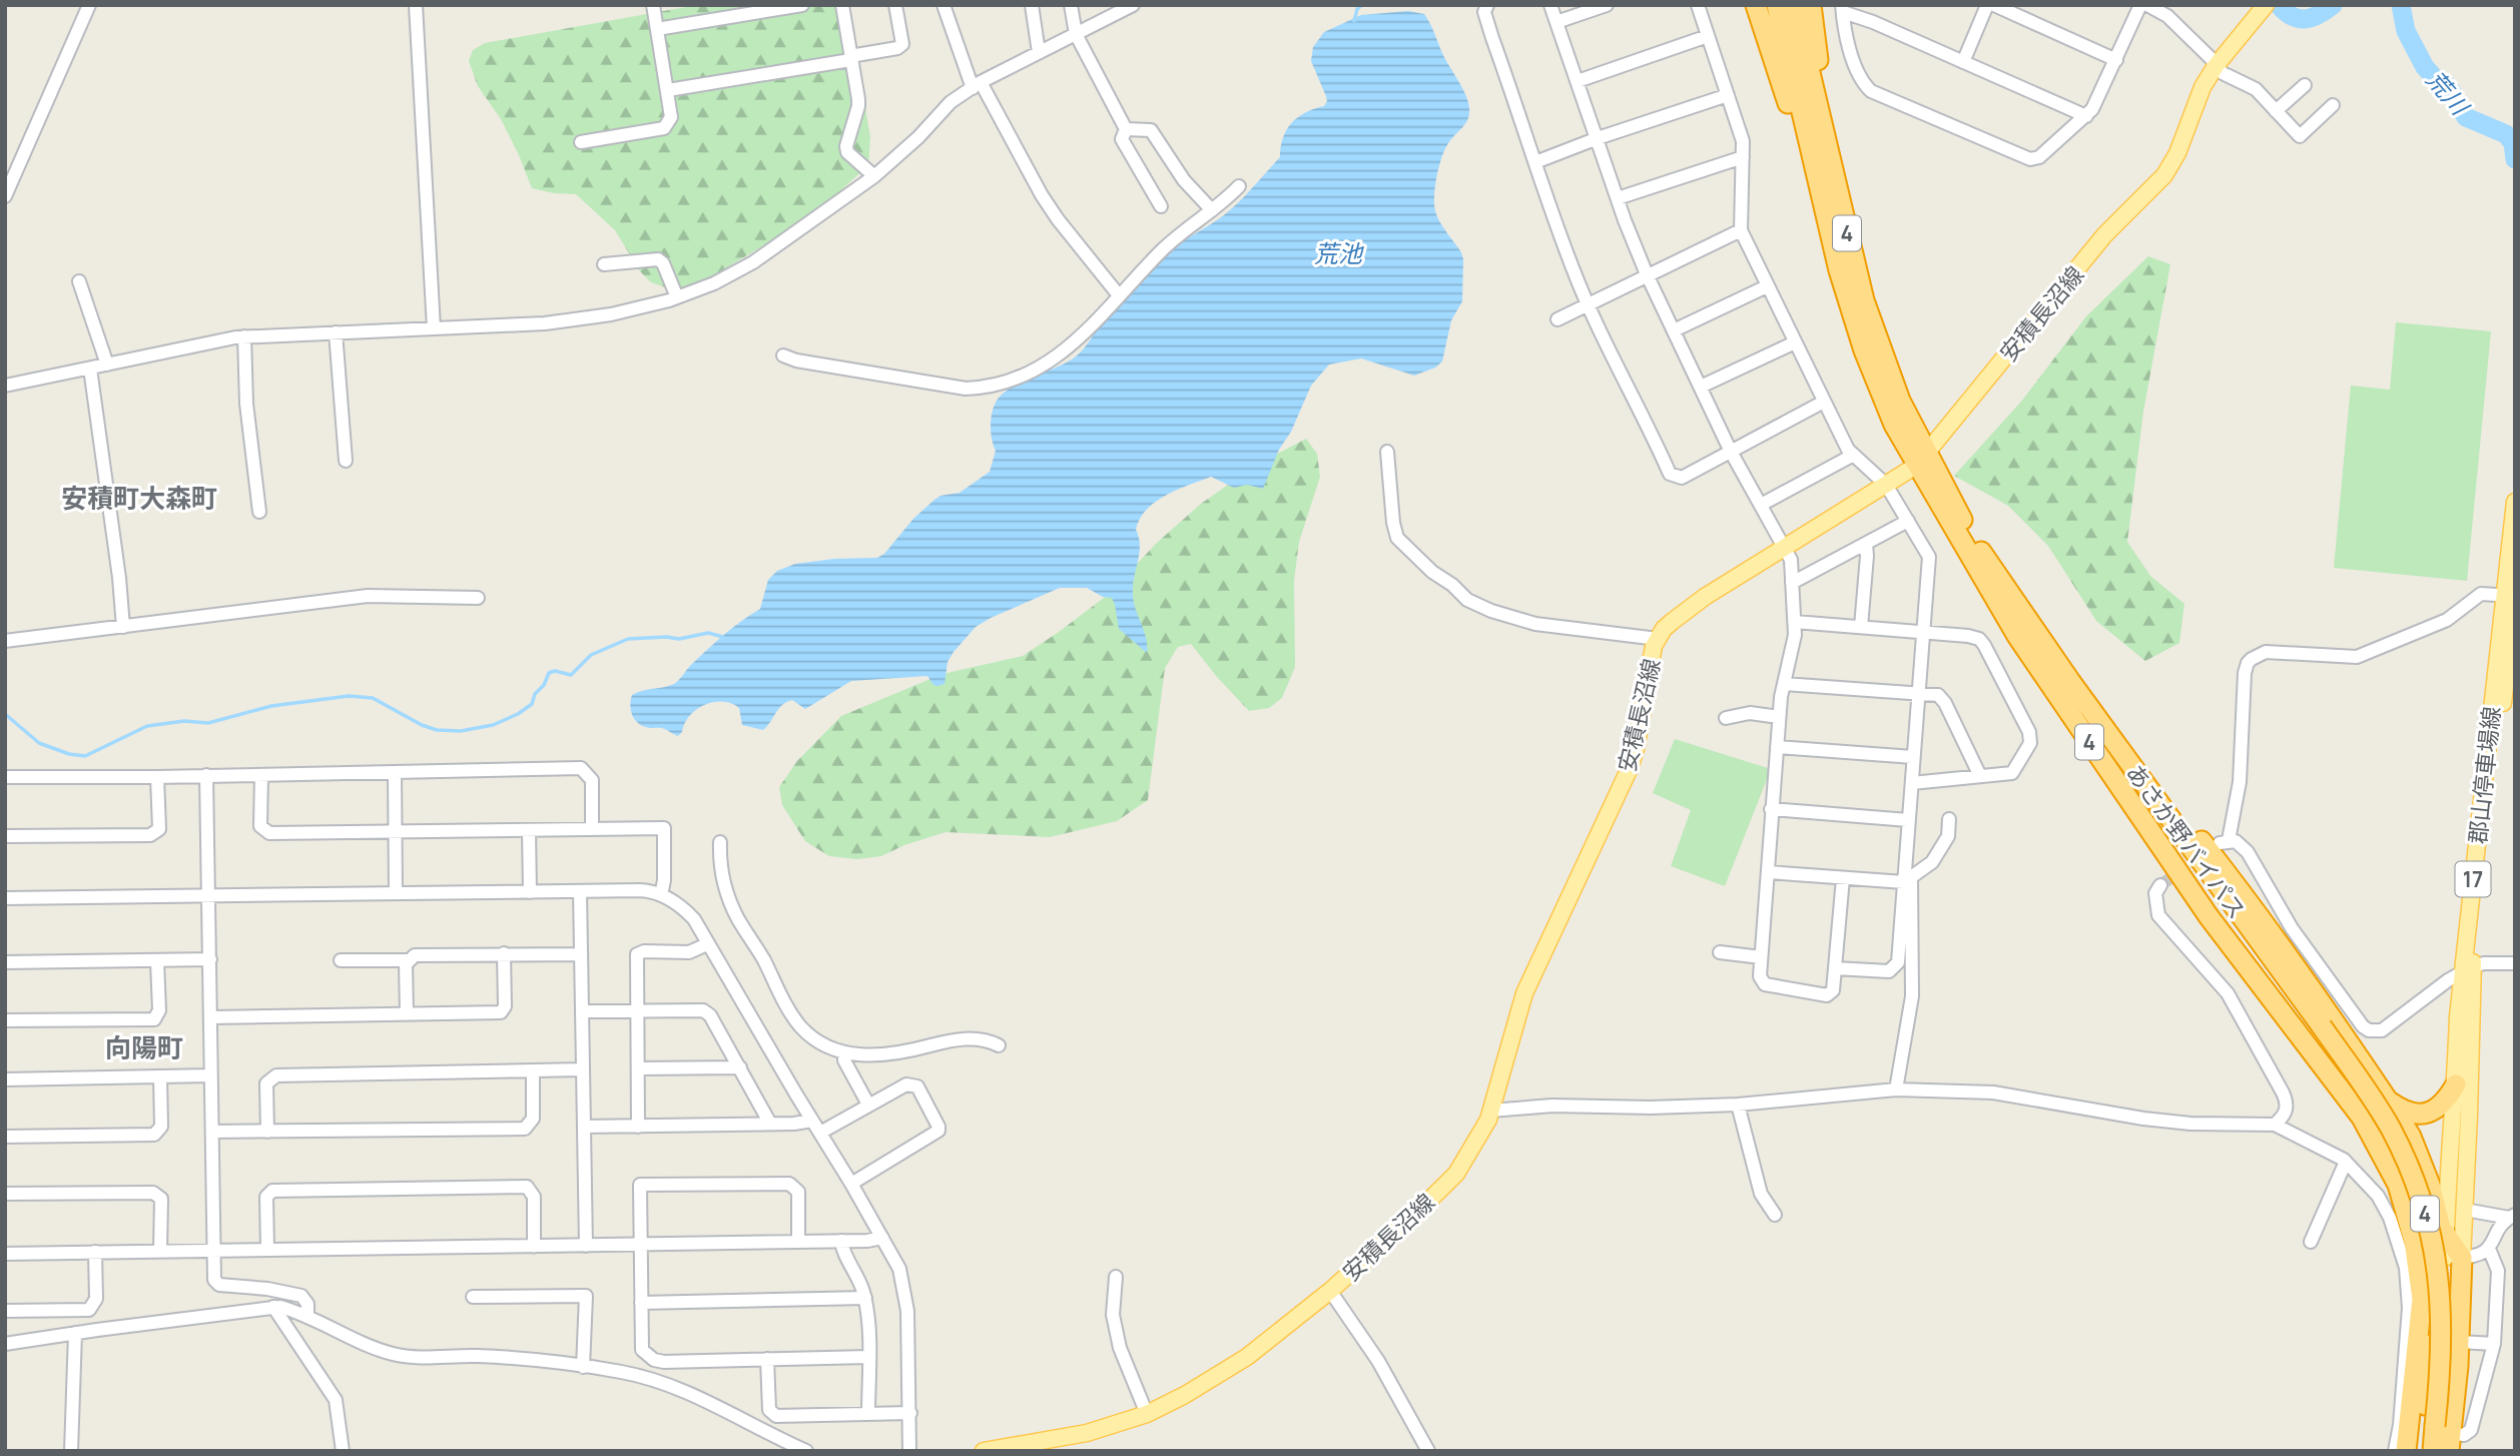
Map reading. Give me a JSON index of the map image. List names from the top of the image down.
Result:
{
  "streets": {
    "highway": ["4", "あさか野バイパス"],
    "main road": ["安積長沼線", "郡山停車場線", "17"]
  },
  "crossings": [
    ["安積長沼線", "あさか野バイパス"]
  ],
  "districts": ["安積町大森町", "向陽町"],
  "water": ["荒川", "荒池"]
}
